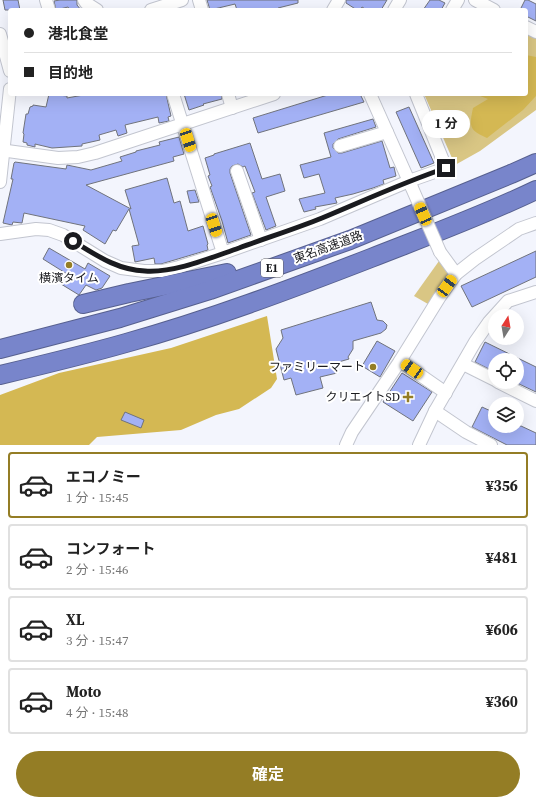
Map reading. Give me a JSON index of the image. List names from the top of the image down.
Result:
{
  "streets": {
    "highway": ["東名高速道路", "E1"]
  },
  "places": {
    "other": ["横濱タイム", "ファミリーマート"],
    "health": ["クリエイトSD"]
  },
  "north": "top",
  "page": {
    "banner": ["港北食堂", "目的地"],
    "bubble": "1 分",
    "list": [
      {
        "name": "エコノミー",
        "note": "1 分 · 15:45",
        "value": "¥356"
      },
      {
        "name": "コンフォート",
        "note": "2 分 · 15:46",
        "value": "¥481"
      },
      {
        "name": "XL",
        "note": "3 分 · 15:47",
        "value": "¥606"
      },
      {
        "name": "Moto",
        "note": "4 分 · 15:48",
        "value": "¥360"
      }
    ],
    "buttons": "確定"
  }
}
